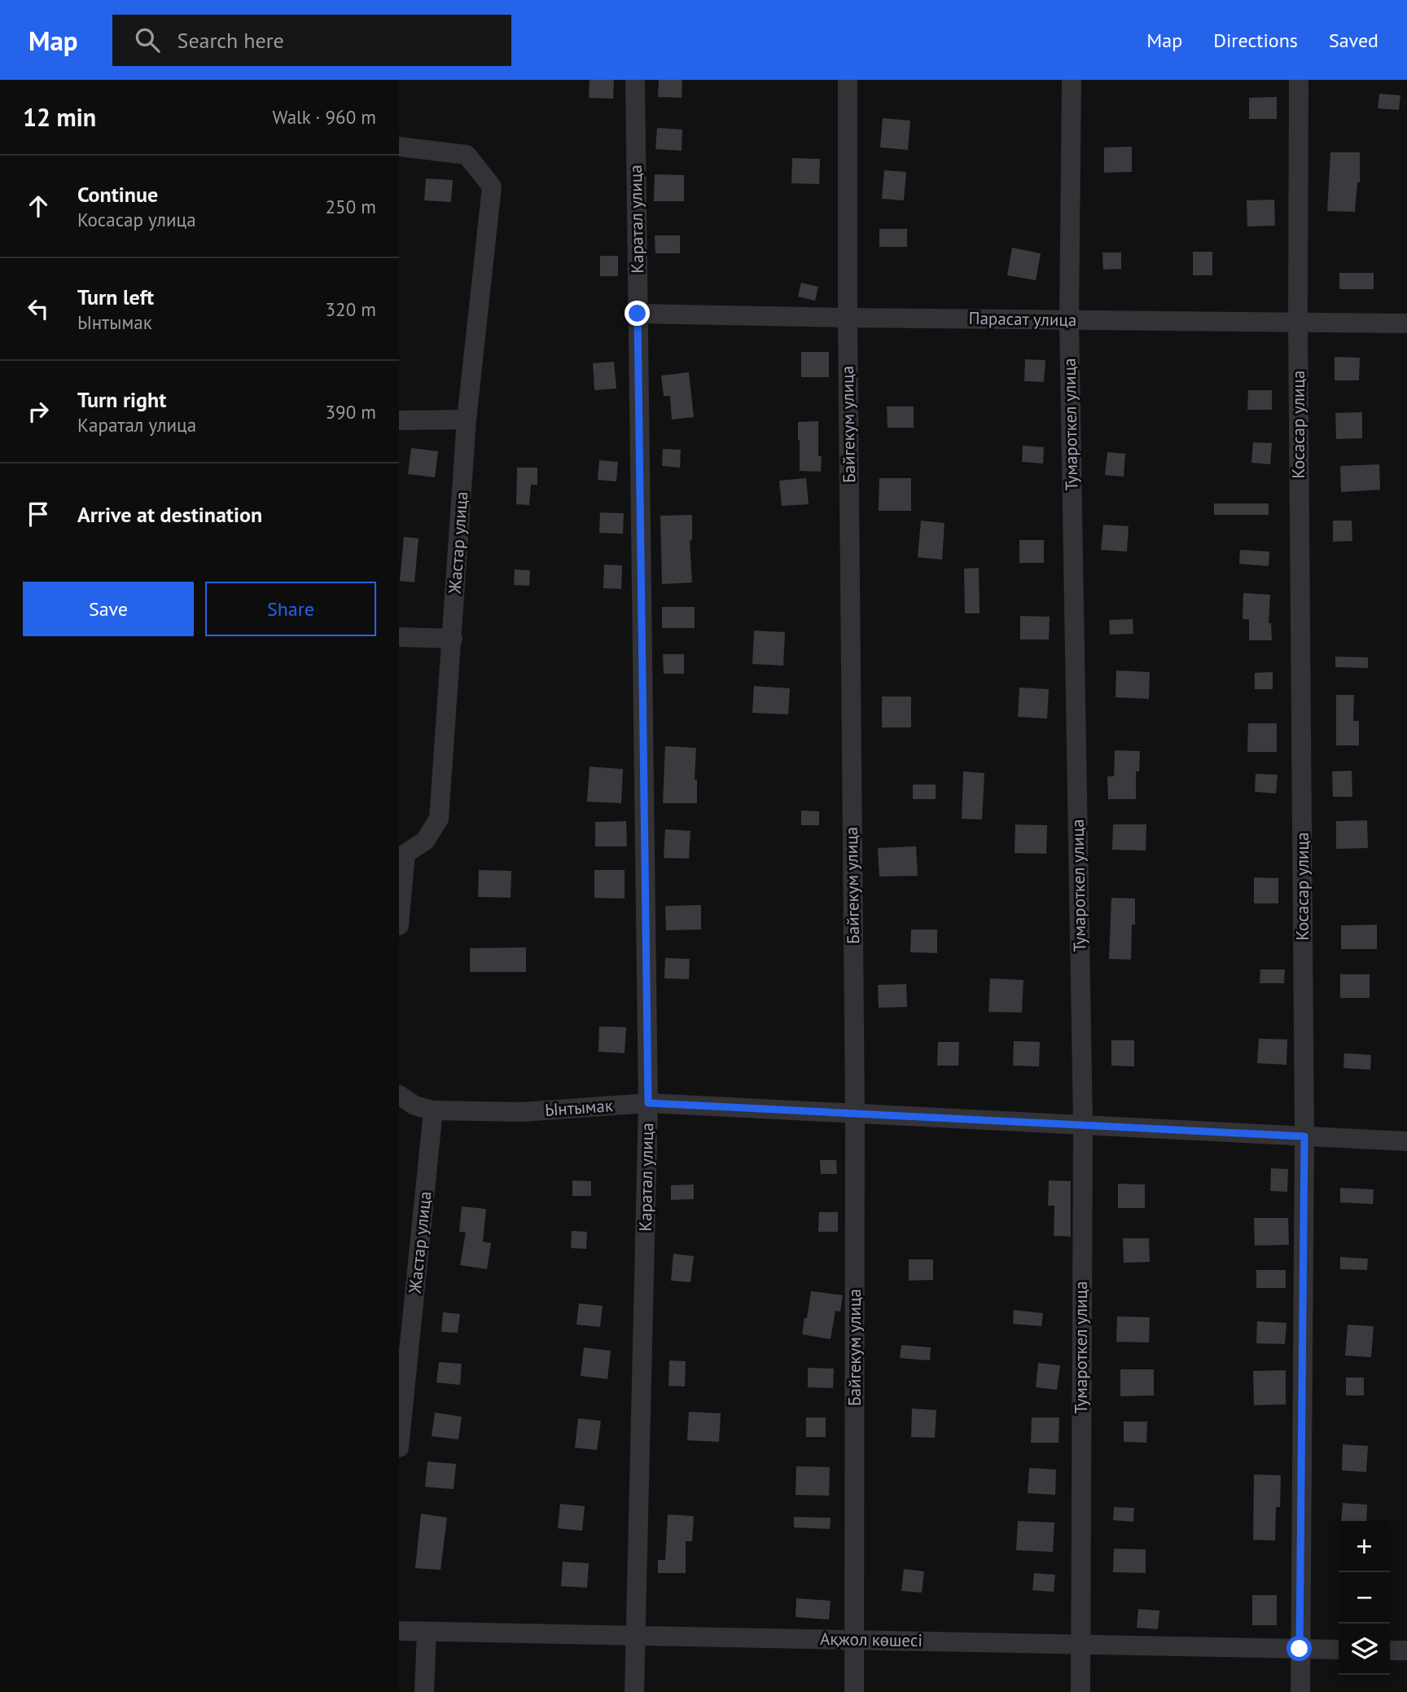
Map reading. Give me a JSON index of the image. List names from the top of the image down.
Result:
{
  "streets": {
    "street": [
      "Каратал улица",
      "Парасат улица",
      "Байгекум улица",
      "Тумароткел улица",
      "Косасар улица",
      "Жастар улица",
      "Ынтымак",
      "Ақжол көшесі"
    ]
  },
  "crossings": [
    ["Каратал улица", "Парасат улица"],
    ["Каратал улица", "Ынтымак"],
    ["Каратал улица", "Ақжол көшесі"],
    ["Парасат улица", "Байгекум улица"],
    ["Парасат улица", "Тумароткел улица"],
    ["Парасат улица", "Косасар улица"],
    ["Байгекум улица", "Ынтымак"],
    ["Байгекум улица", "Ақжол көшесі"],
    ["Тумароткел улица", "Ынтымак"],
    ["Тумароткел улица", "Ақжол көшесі"],
    ["Косасар улица", "Ынтымак"],
    ["Косасар улица", "Ақжол көшесі"],
    ["Жастар улица", "Ынтымак"]
  ],
  "page": {
    "header": "Map",
    "search": "Search here",
    "nav": ["Map", "Directions", "Saved"],
    "heading": ["12 min", "Walk · 960 m"],
    "list": [
      ["Continue", "Косасар улица", "250 m"],
      ["Turn left", "Ынтымак", "320 m"],
      ["Turn right", "Каратал улица", "390 m"],
      "Arrive at destination"
    ],
    "buttons": ["Save", "Share"],
    "map_buttons": ["+", "−"]
  }
}
